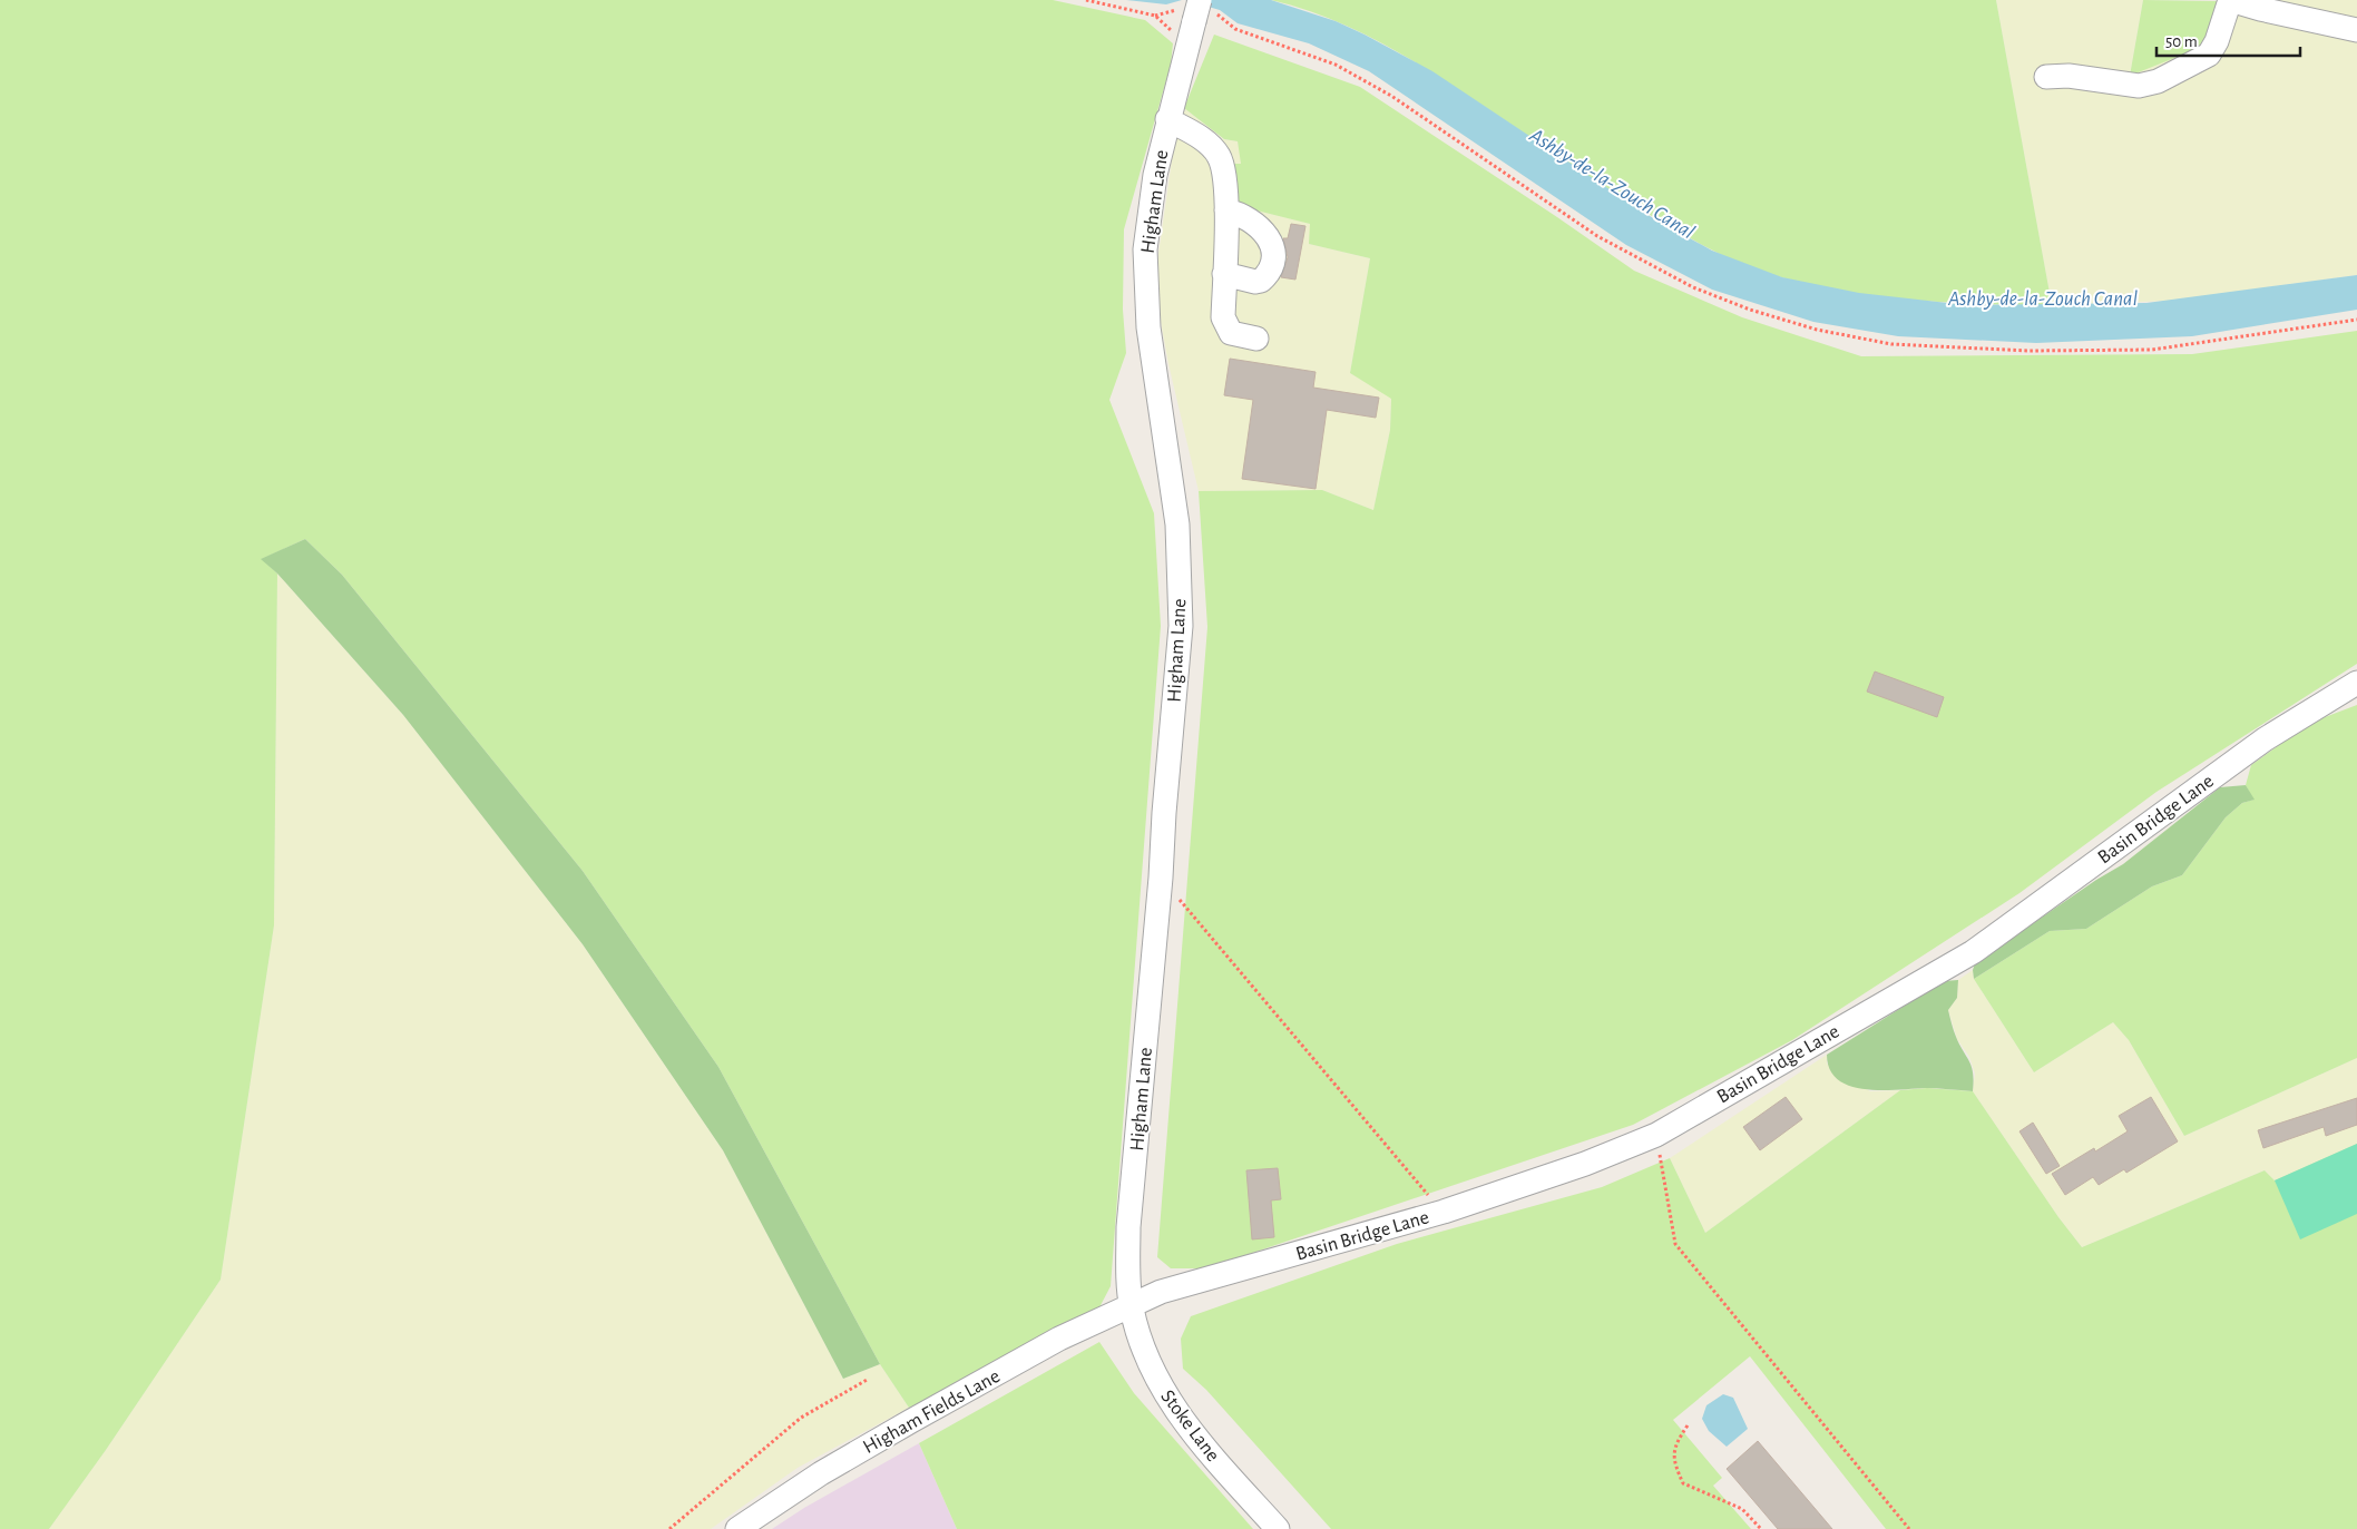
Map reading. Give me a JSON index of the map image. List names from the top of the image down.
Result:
{
  "streets": {
    "street": [
      "Higham Lane",
      "Basin Bridge Lane",
      "Higham Fields Lane",
      "Stoke Lane"
    ]
  },
  "crossings": [
    ["Higham Lane", "Basin Bridge Lane"],
    ["Higham Lane", "Higham Fields Lane"],
    ["Higham Lane", "Stoke Lane"],
    ["Basin Bridge Lane", "Higham Fields Lane"],
    ["Basin Bridge Lane", "Stoke Lane"],
    ["Higham Fields Lane", "Stoke Lane"]
  ],
  "water": ["Ashby-de-la-Zouch Canal"],
  "scale_bar": "50 m"
}
